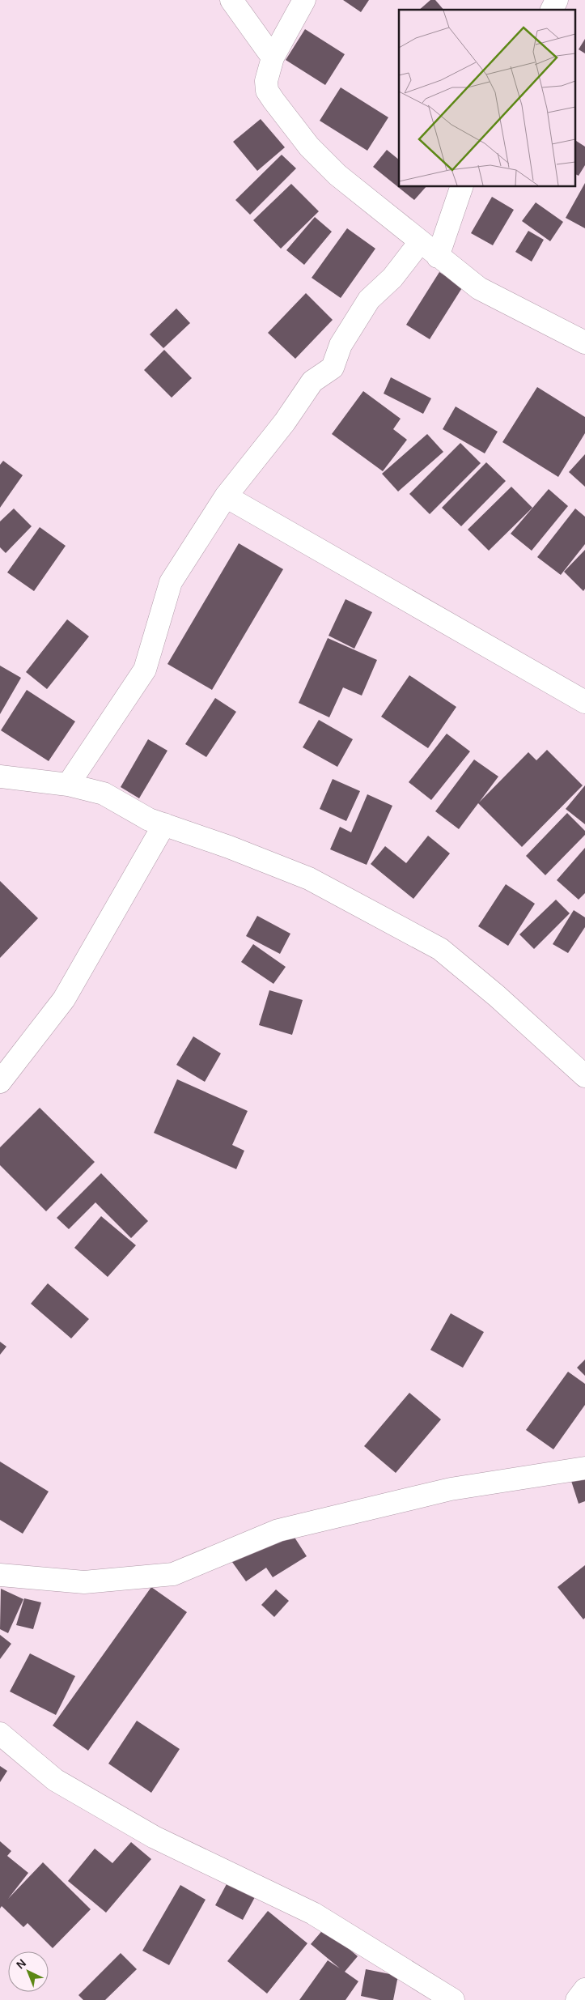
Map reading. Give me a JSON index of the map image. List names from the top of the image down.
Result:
{
  "north": "top left"
}
